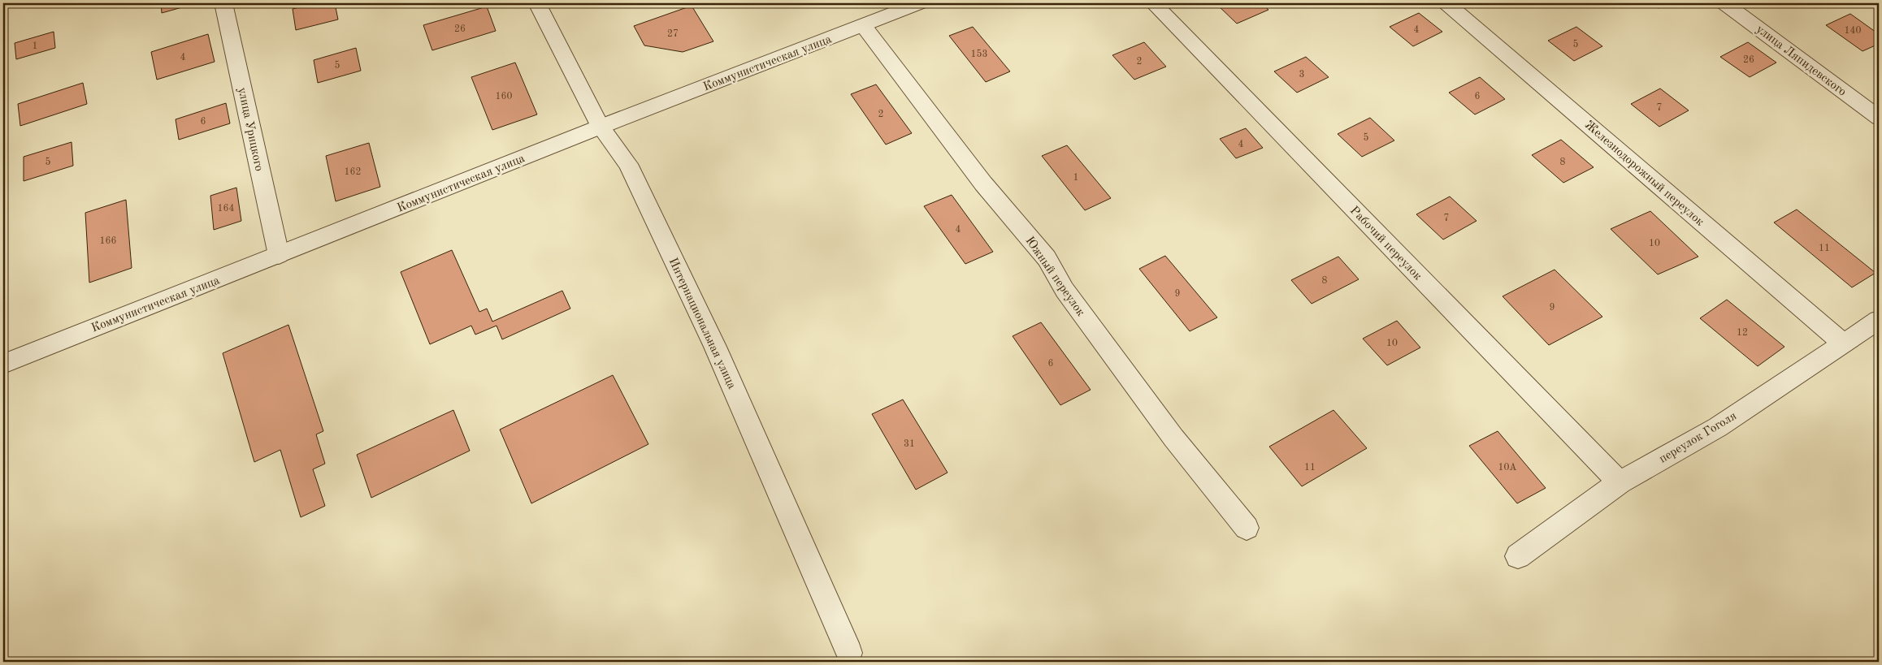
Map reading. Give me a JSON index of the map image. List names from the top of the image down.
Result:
{
  "streets": {
    "street": [
      "улица Ляпидевского",
      "Коммунистическая улица",
      "улица Урицкого",
      "Железнодорожный переулок",
      "Рабочий переулок",
      "Южный переулок",
      "Интернациональная улица",
      "переулок Гоголя"
    ]
  },
  "crossings": [
    ["Коммунистическая улица", "улица Урицкого"],
    ["Коммунистическая улица", "Южный переулок"],
    ["Коммунистическая улица", "Интернациональная улица"],
    ["Железнодорожный переулок", "переулок Гоголя"],
    ["Рабочий переулок", "переулок Гоголя"]
  ],
  "house_numbers": [
    "26",
    "4",
    "140",
    "27",
    "5",
    "1",
    "153",
    "4",
    "26",
    "2",
    "5",
    "3",
    "160",
    "6",
    "7",
    "2",
    "6",
    "5",
    "4",
    "5",
    "8",
    "162",
    "1",
    "164",
    "7",
    "4",
    "166",
    "10",
    "11",
    "8",
    "9",
    "9",
    "12",
    "10",
    "6",
    "31",
    "11",
    "10А"
  ]
}
